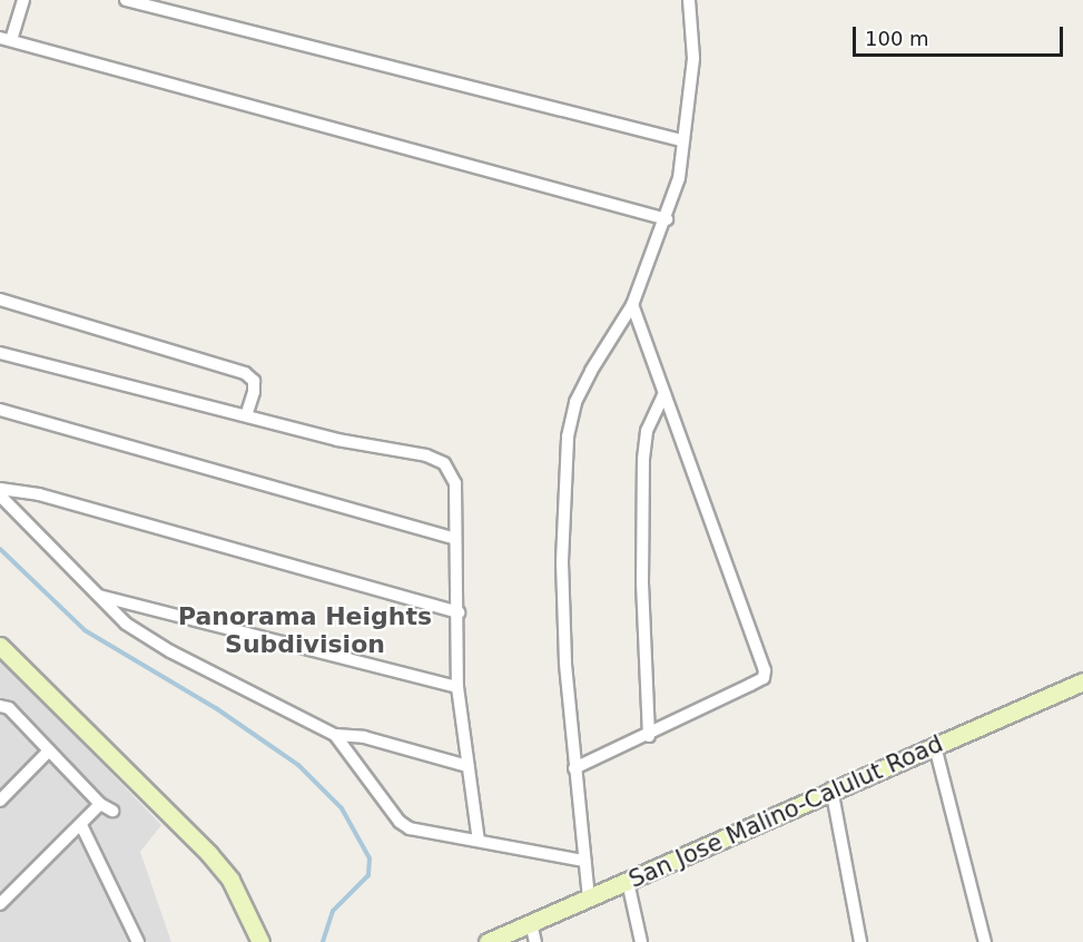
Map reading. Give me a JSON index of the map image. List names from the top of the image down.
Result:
{
  "streets": {
    "main road": ["San Jose Malino-Calulut Road"]
  },
  "districts": ["Panorama Heights Subdivision"],
  "scale_bar": "100 m"
}
